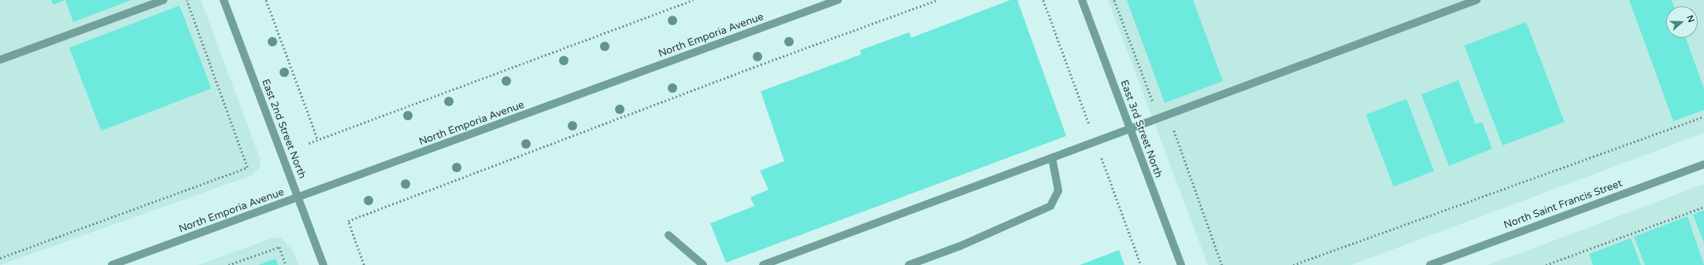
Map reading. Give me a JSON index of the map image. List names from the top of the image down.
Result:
{
  "streets": {
    "street": [
      "North Emporia Avenue",
      "East 2nd Street North",
      "East 3rd Street North",
      "North Saint Francis Street"
    ]
  },
  "crossings": [
    ["North Emporia Avenue", "East 2nd Street North"]
  ],
  "north": "right"
}
